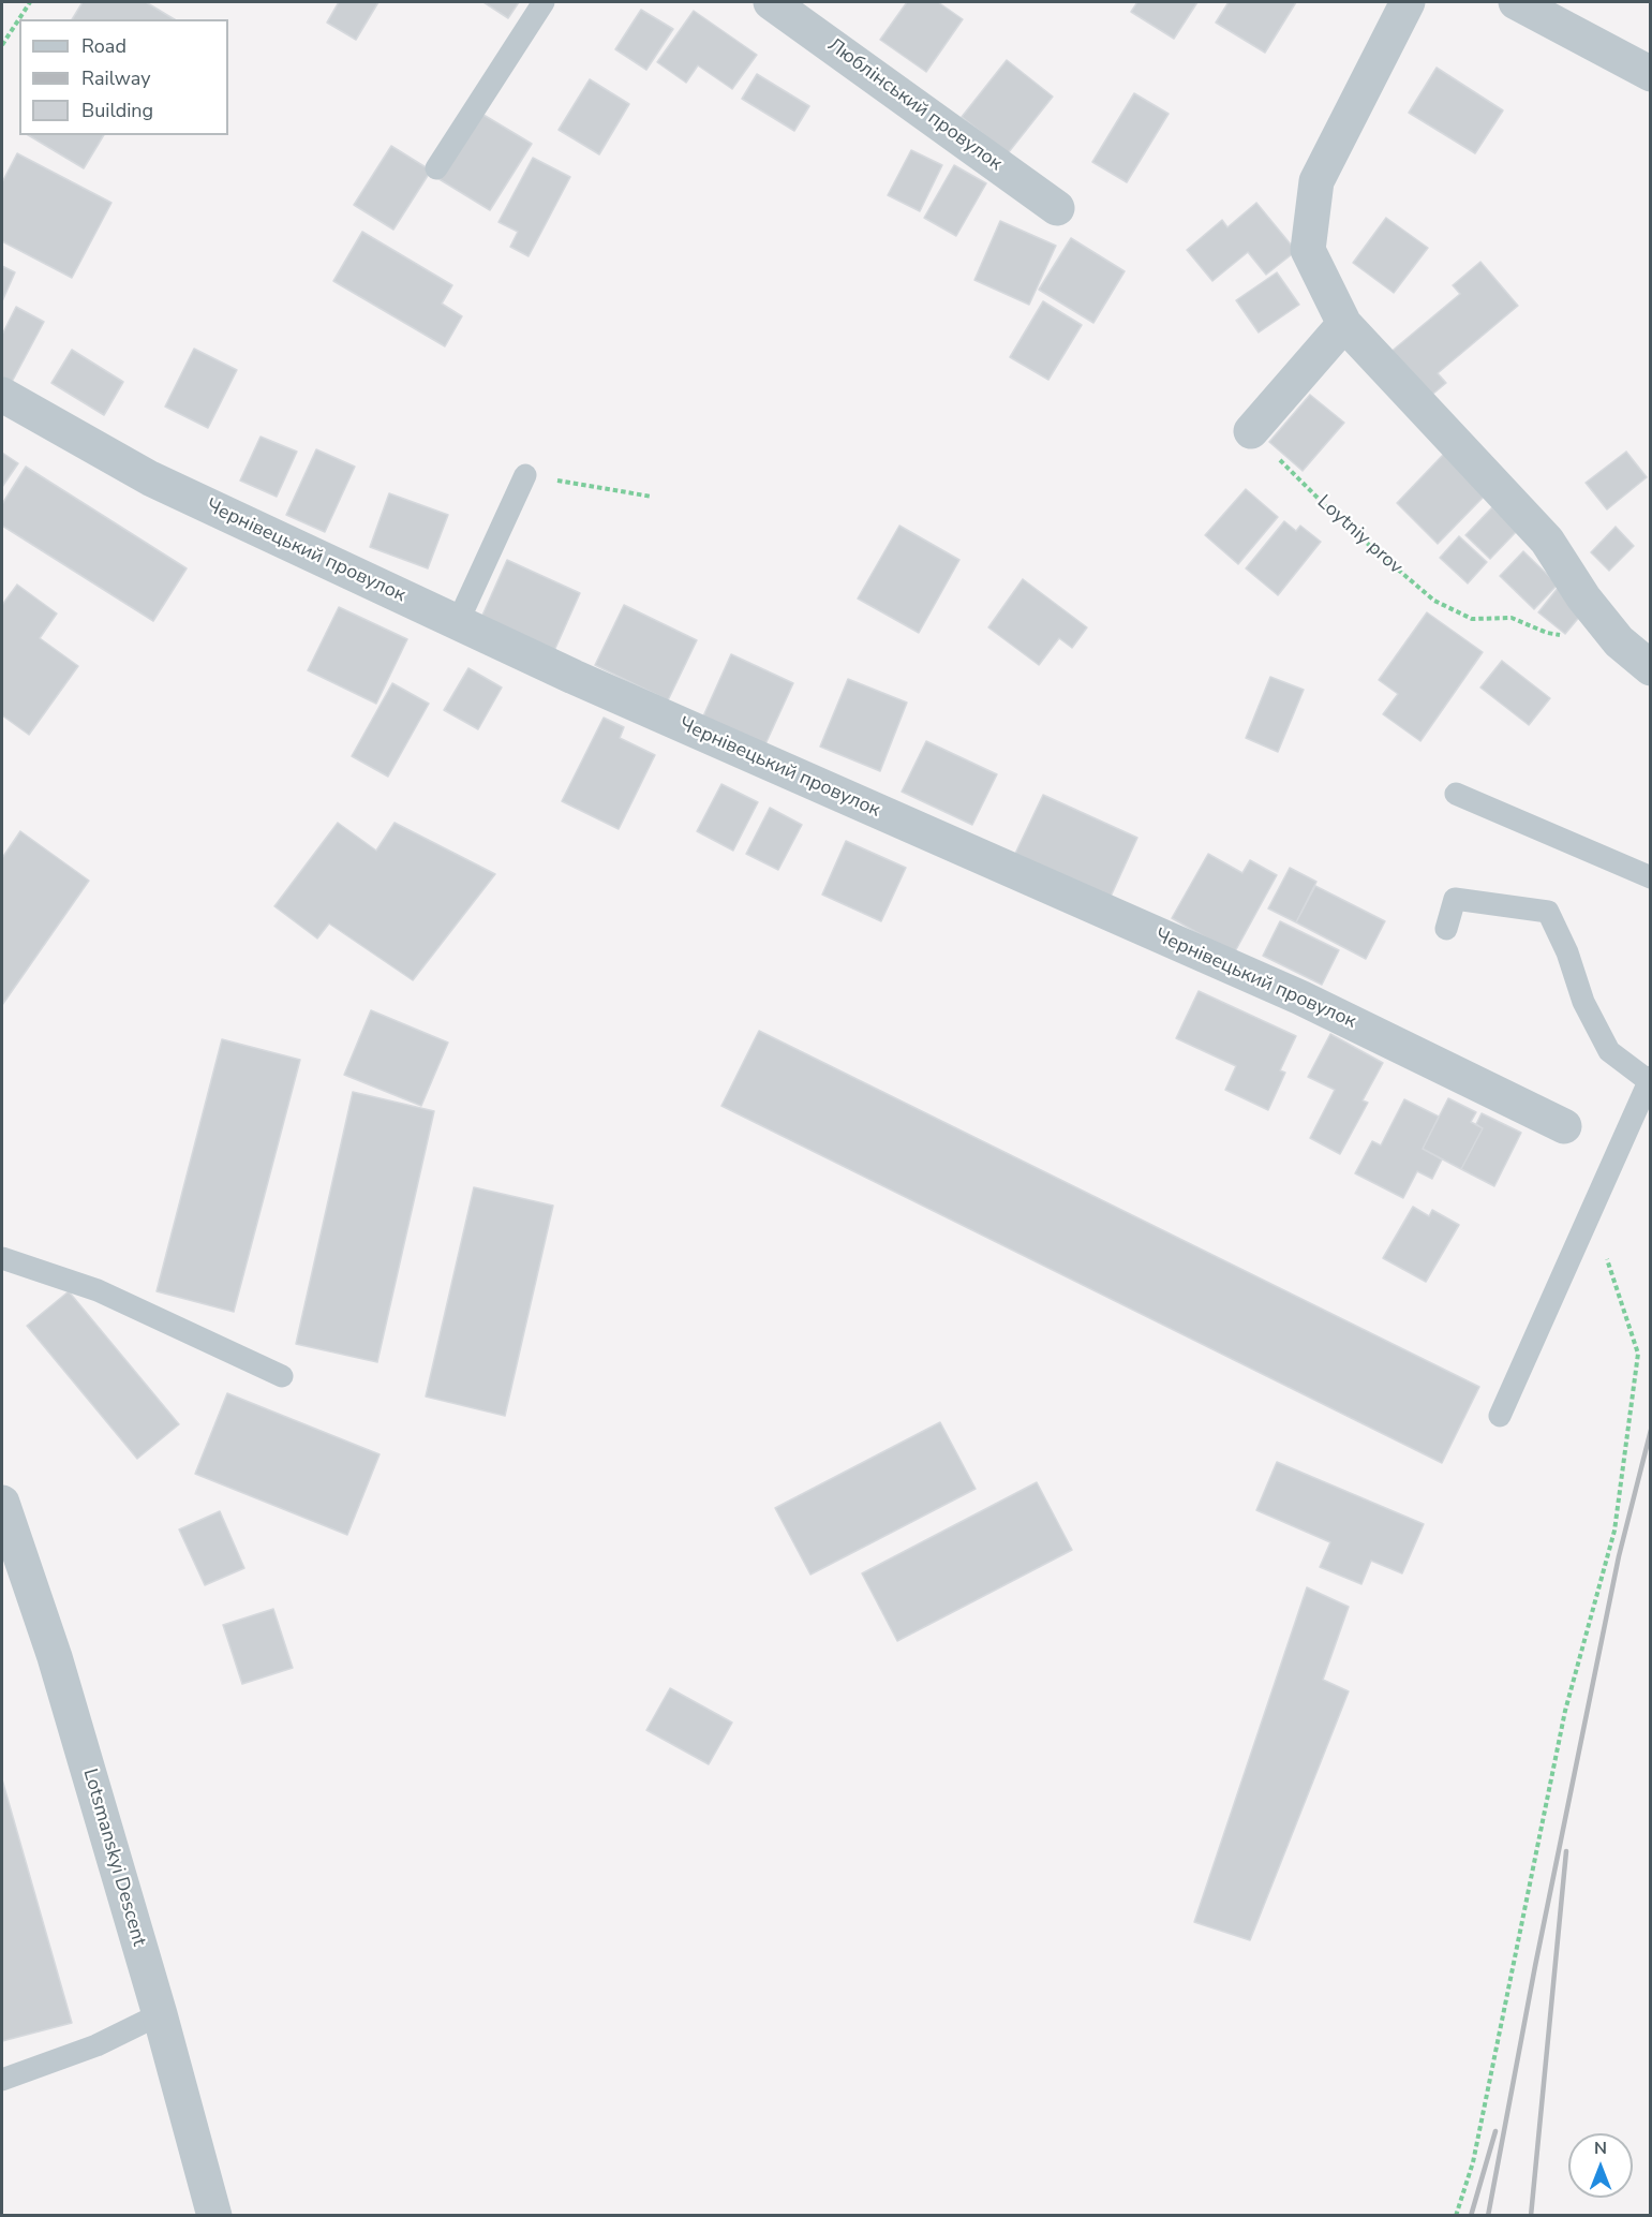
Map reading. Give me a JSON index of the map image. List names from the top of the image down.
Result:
{
  "streets": {
    "street": ["Люблінський провулок", "Чернівецький провулок", "Lotsmanskyi Descent"],
    "path": ["Loytniy prov"]
  },
  "legend": ["Road", "Railway", "Building"],
  "north": "top"
}
